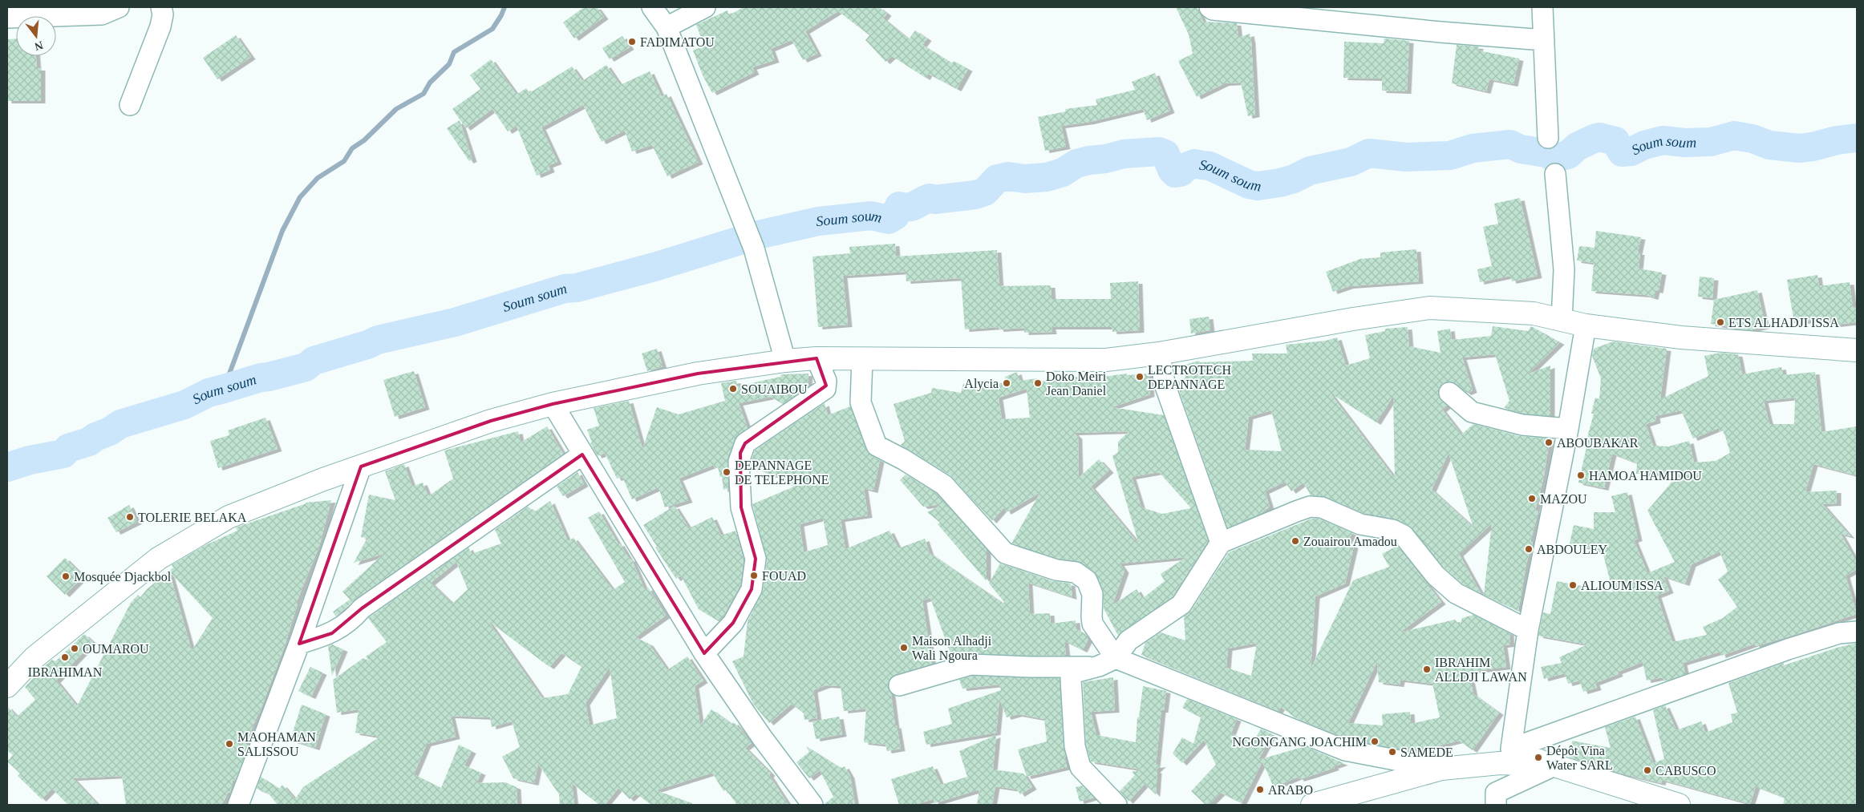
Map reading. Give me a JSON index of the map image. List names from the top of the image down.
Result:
{
  "water": ["Soum soum"],
  "places": [
    "FADIMATOU",
    "ETS ALHADJI ISSA",
    "LECTROTECH DEPANNAGE",
    "Alycia",
    "Doko Meiri Jean Daniel",
    "SOUAIBOU",
    "ABOUBAKAR",
    "DEPANNAGE DE TELEPHONE",
    "HAMOA HAMIDOU",
    "MAZOU",
    "TOLERIE BELAKA",
    "Zouairou Amadou",
    "ABDOULEY",
    "FOUAD",
    "Mosquée Djackbol",
    "ALIOUM ISSA",
    "Maison Alhadji Wali Ngoura",
    "OUMAROU",
    "IBRAHIMAN",
    "IBRAHIM ALLDJI LAWAN",
    "NGONGANG JOACHIM",
    "MAOHAMAN SALISSOU",
    "SAMEDE",
    "Dépôt Vina Water SARL",
    "CABUSCO",
    "ARABO"
  ],
  "north": "bottom"
}
